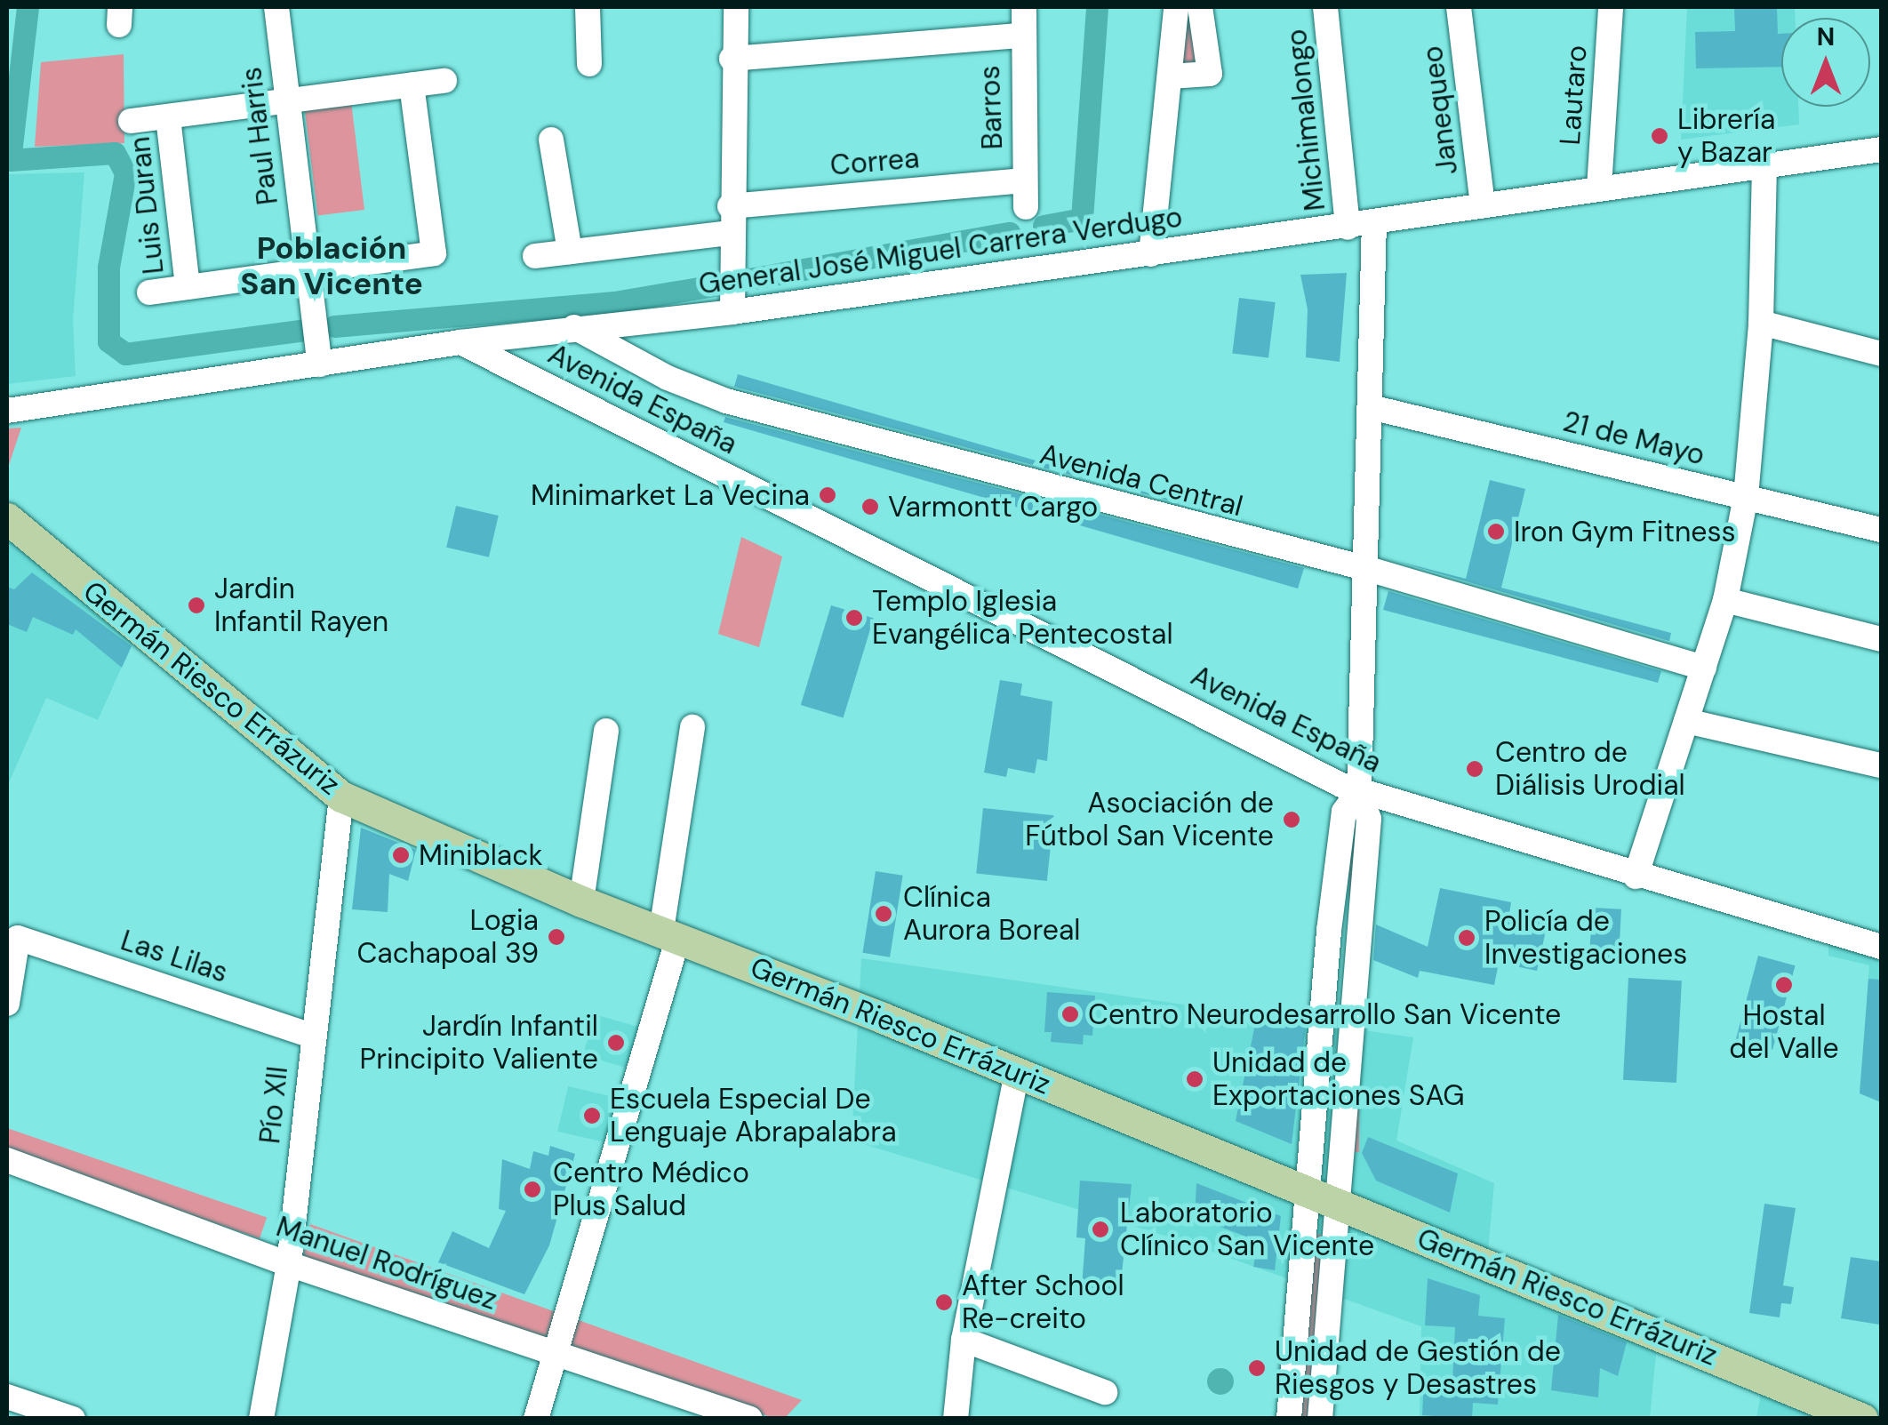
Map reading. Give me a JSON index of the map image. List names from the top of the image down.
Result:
{
  "streets": {
    "main road": ["Germán Riesco Errázuriz"],
    "street": [
      "Lautaro",
      "Barros",
      "Janequeo",
      "Michimalongo",
      "Paul Harris",
      "Correa",
      "Luis Duran",
      "General José Miguel Carrera Verdugo",
      "Avenida España",
      "21 de Mayo",
      "Avenida Central",
      "Las Lilas",
      "Pío XII",
      "Manuel Rodríguez"
    ]
  },
  "crossings": [
    ["Lautaro", "General José Miguel Carrera Verdugo"],
    ["Barros", "Correa"],
    ["Janequeo", "General José Miguel Carrera Verdugo"],
    ["Michimalongo", "General José Miguel Carrera Verdugo"],
    ["Paul Harris", "General José Miguel Carrera Verdugo"],
    ["General José Miguel Carrera Verdugo", "Avenida España"],
    ["General José Miguel Carrera Verdugo", "Avenida Central"],
    ["Germán Riesco Errázuriz", "Pío XII"],
    ["Las Lilas", "Pío XII"],
    ["Pío XII", "Manuel Rodríguez"]
  ],
  "districts": ["Población San Vicente"],
  "places": [
    "Librería y Bazar",
    "Minimarket La Vecina",
    "Varmontt Cargo",
    "Iron Gym Fitness",
    "Jardin Infantil Rayen",
    "Templo Iglesia Evangélica Pentecostal",
    "Centro de Diálisis Urodial",
    "Asociación de Fútbol San Vicente",
    "Miniblack",
    "Clínica Aurora Boreal",
    "Logia Cachapoal 39",
    "Policía de Investigaciones",
    "Hostal del Valle",
    "Centro Neurodesarrollo San Vicente",
    "Jardín Infantil Principito Valiente",
    "Unidad de Exportaciones SAG",
    "Escuela Especial De Lenguaje Abrapalabra",
    "Centro Médico Plus Salud",
    "Laboratorio Clínico San Vicente",
    "After School Re-creito",
    "Unidad de Gestión de Riesgos y Desastres"
  ],
  "north": "top"
}
